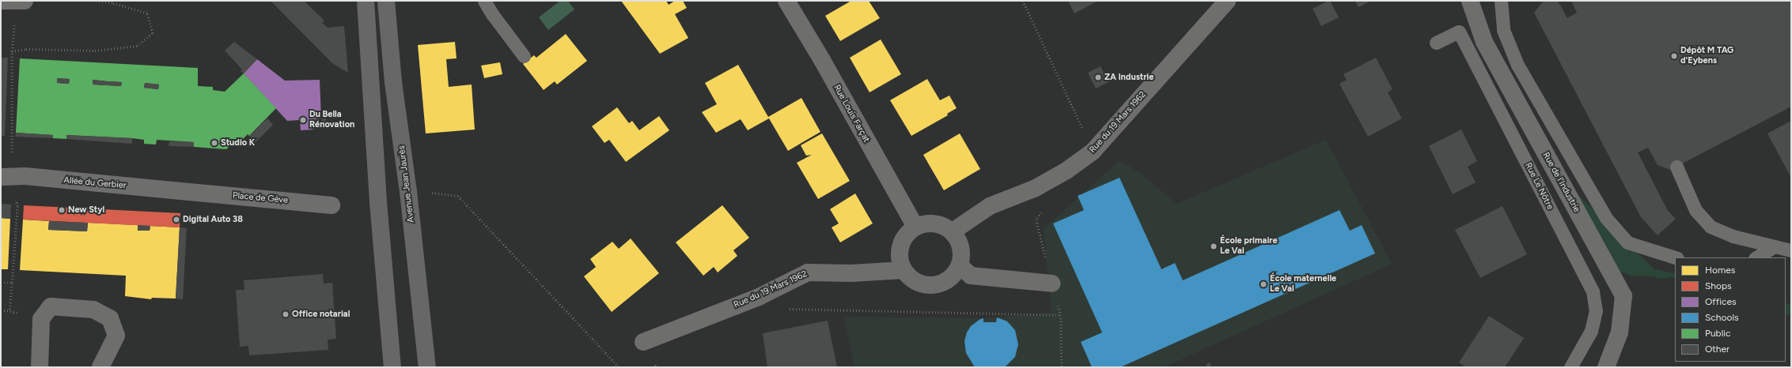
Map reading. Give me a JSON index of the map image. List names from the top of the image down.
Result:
{
  "streets": {
    "main road": ["Avenue Jean Jaurès"],
    "street": [
      "Rue Louis Farçat",
      "Rue du 19 Mars 1962",
      "Rue de l'Industrie",
      "Allée du Gerbier",
      "Place de Gève"
    ],
    "lane": ["Rue Le Nôtre"]
  },
  "crossings": [
    ["Rue Louis Farçat", "Rue du 19 Mars 1962"],
    ["Allée du Gerbier", "Place de Gève"]
  ],
  "places": [
    "Dépôt M TAG d'Eybens",
    "ZA Industrie",
    "Du Bella Rénovation",
    "Studio K",
    "New Styl",
    "Digital Auto 38",
    "École primaire Le Val",
    "École maternelle Le Val",
    "Office notarial"
  ],
  "legend": [
    "Homes",
    "Shops",
    "Offices",
    "Schools",
    "Public",
    "Other"
  ]
}
